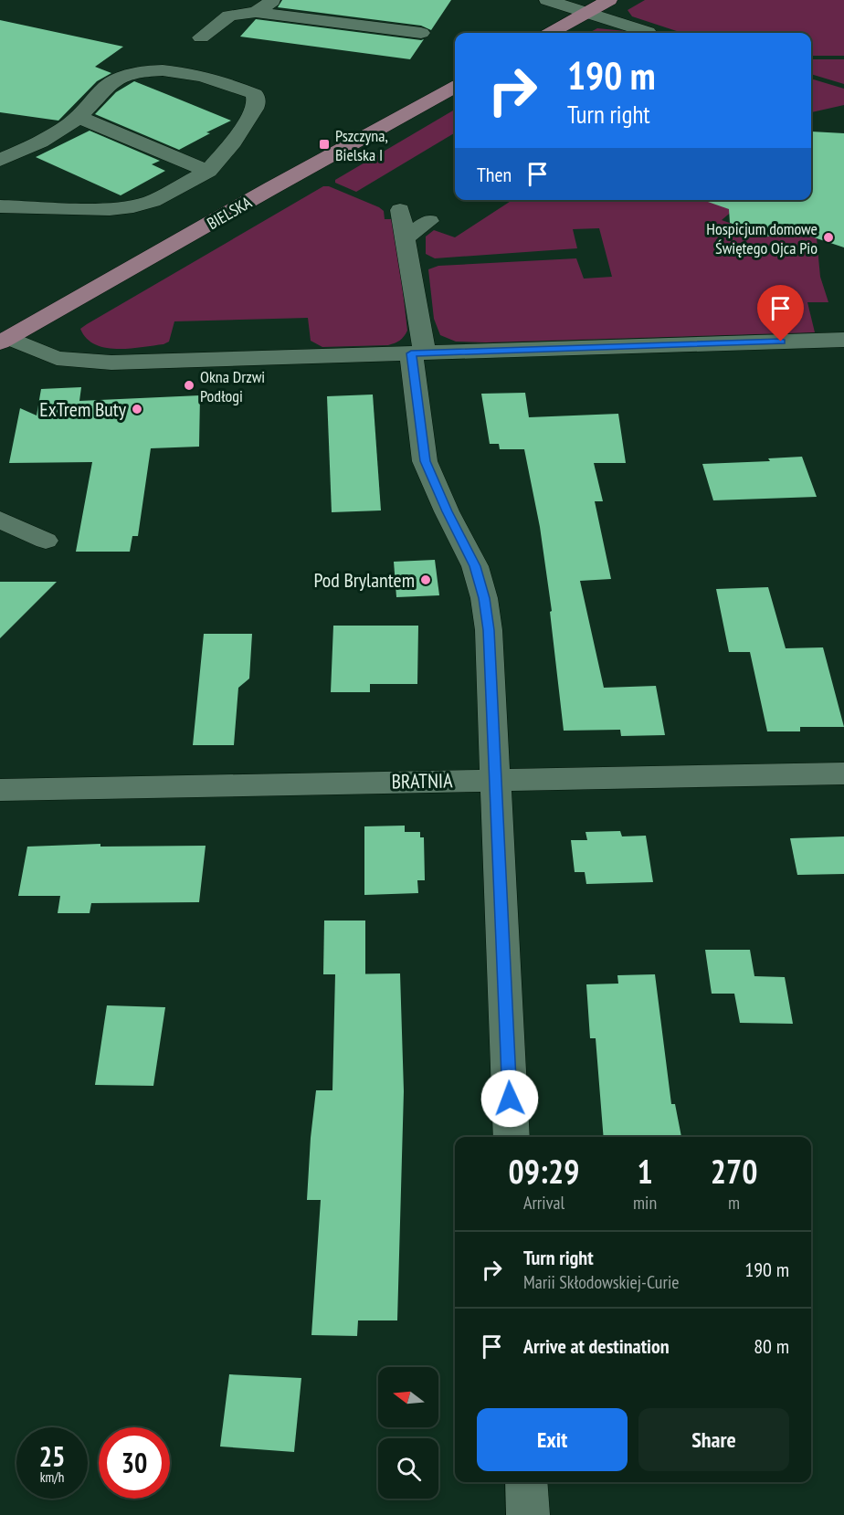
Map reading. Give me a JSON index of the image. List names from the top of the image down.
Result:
{
  "streets": {
    "main road": ["BIELSKA"],
    "street": ["BRATNIA"]
  },
  "places": {
    "transit": ["Pszczyna, Bielska I"],
    "other": [
      "Hospicjum domowe Świętego Ojca Pio",
      "Okna Drzwi Podłogi",
      "ExTrem Buty",
      "Pod Brylantem"
    ]
  },
  "north": "left",
  "page": {
    "turn": ["190 m", "Turn right"],
    "then": "Then",
    "eta": [
      "09:29",
      "Arrival",
      "1",
      "min",
      "270",
      "m"
    ],
    "list": [
      {
        "name": "Turn right",
        "note": "Marii Skłodowskiej-Curie",
        "value": "190 m"
      },
      {
        "name": "Arrive at destination",
        "value": "80 m"
      }
    ],
    "buttons": ["Exit", "Share"],
    "speed": "25 km/h",
    "limit": "30"
  }
}
